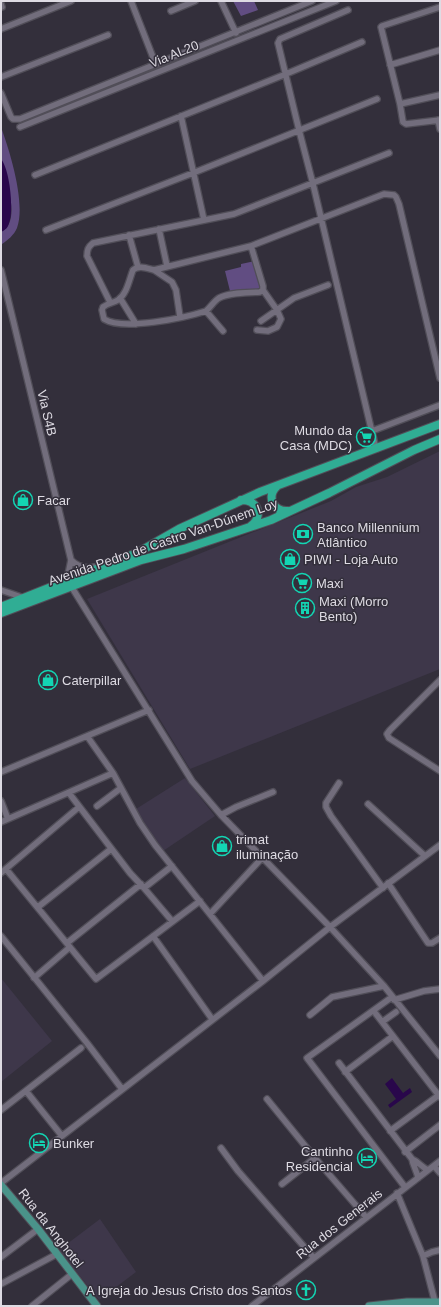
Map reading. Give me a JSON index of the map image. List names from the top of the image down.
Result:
{
  "streets": {
    "highway": ["Avenida Pedro de Castro Van-Dúnem Loy"],
    "main road": ["Rua da Anghotel"],
    "street": ["Via AL20", "Via S4B", "Rua dos Generais"]
  },
  "places": {
    "supermarket": ["Mundo da Casa (MDC)", "Maxi"],
    "shop": [
      "Facar",
      "PIWI - Loja Auto",
      "Caterpillar",
      "trimat iluminação"
    ],
    "bank": ["Banco Millennium Atlântico"],
    "building": ["Maxi (Morro Bento)"],
    "hotel": ["Bunker", "Cantinho Residencial"],
    "church": ["A Igreja do Jesus Cristo dos Santos"]
  }
}
